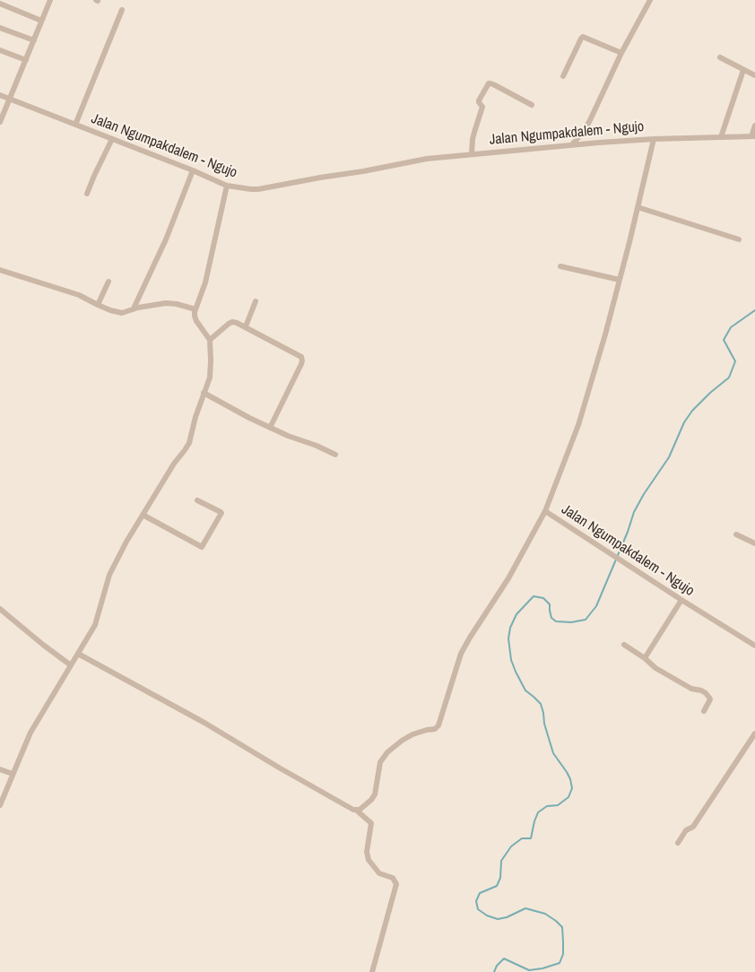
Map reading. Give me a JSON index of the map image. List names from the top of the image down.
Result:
{
  "streets": {
    "street": ["Jalan Ngumpakdalem - Ngujo"]
  }
}
